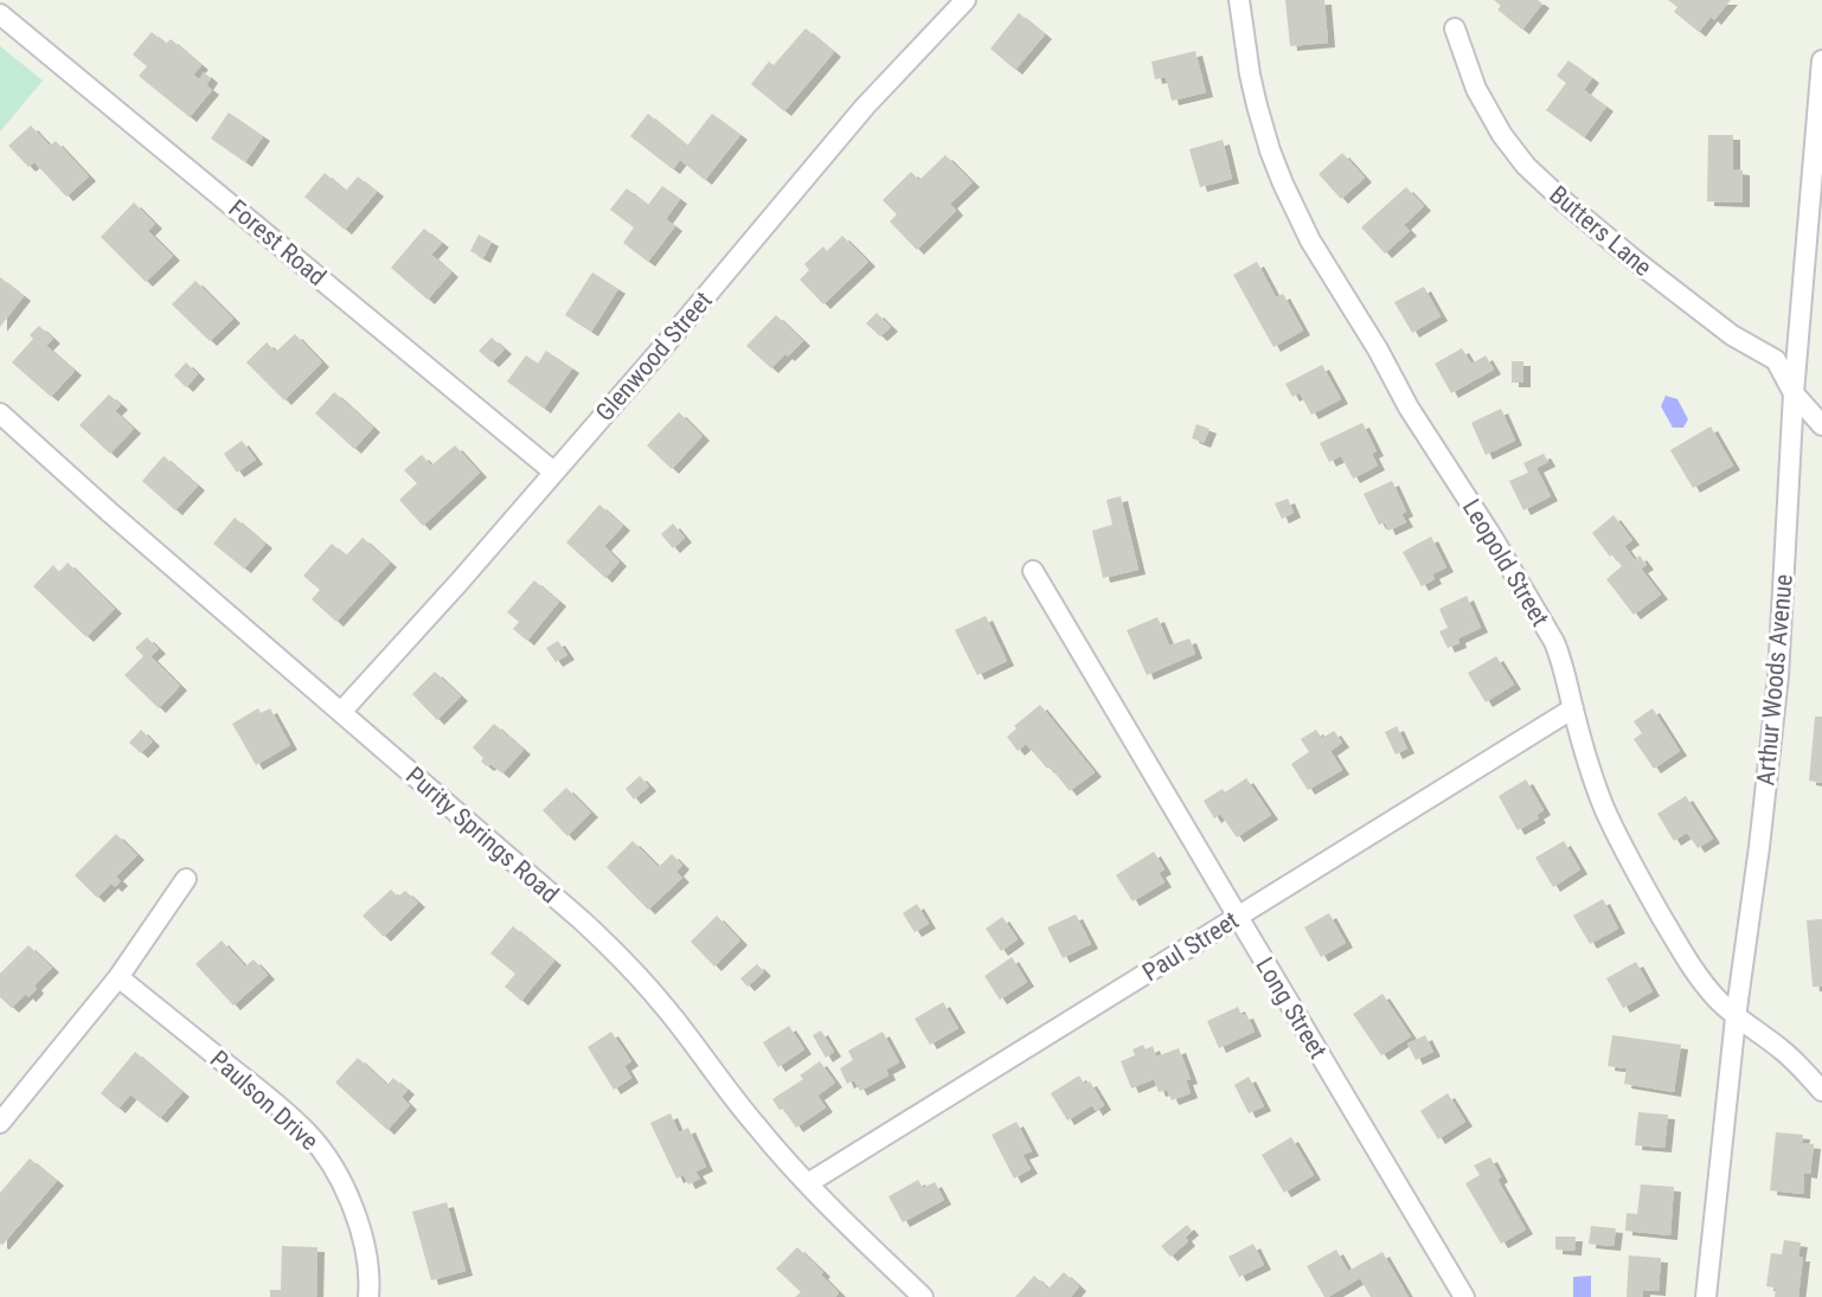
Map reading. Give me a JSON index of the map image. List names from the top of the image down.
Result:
{
  "streets": {
    "street": [
      "Butters Lane",
      "Forest Road",
      "Glenwood Street",
      "Leopold Street",
      "Arthur Woods Avenue",
      "Purity Springs Road",
      "Paul Street",
      "Long Street",
      "Paulson Drive"
    ]
  },
  "crossings": [
    ["Butters Lane", "Arthur Woods Avenue"],
    ["Forest Road", "Glenwood Street"],
    ["Glenwood Street", "Purity Springs Road"],
    ["Leopold Street", "Arthur Woods Avenue"],
    ["Leopold Street", "Paul Street"],
    ["Purity Springs Road", "Paul Street"],
    ["Paul Street", "Long Street"]
  ]
}
